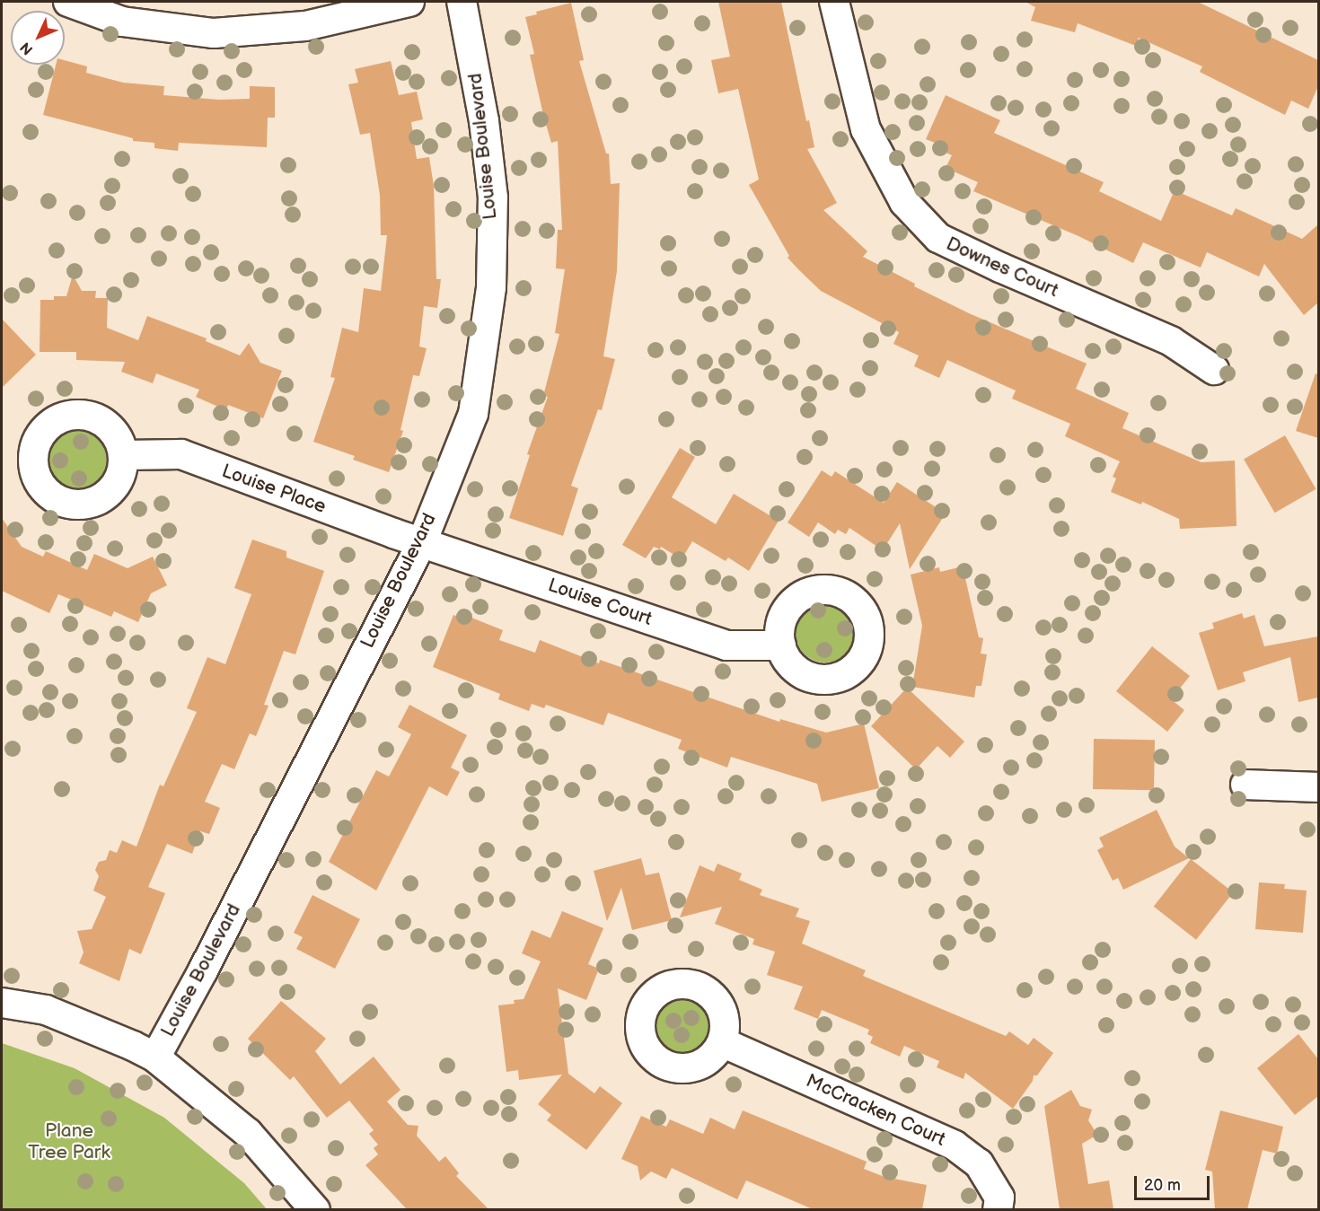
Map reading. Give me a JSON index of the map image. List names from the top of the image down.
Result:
{
  "streets": {
    "street": [
      "Louise Boulevard",
      "Downes Court",
      "Louise Place",
      "Louise Court",
      "McCracken Court"
    ]
  },
  "crossings": [
    ["Louise Boulevard", "Louise Place"],
    ["Louise Boulevard", "Louise Court"],
    ["Louise Place", "Louise Court"]
  ],
  "parks": ["Plane Tree Park"],
  "scale_bar": "20 m",
  "north": "bottom left"
}
